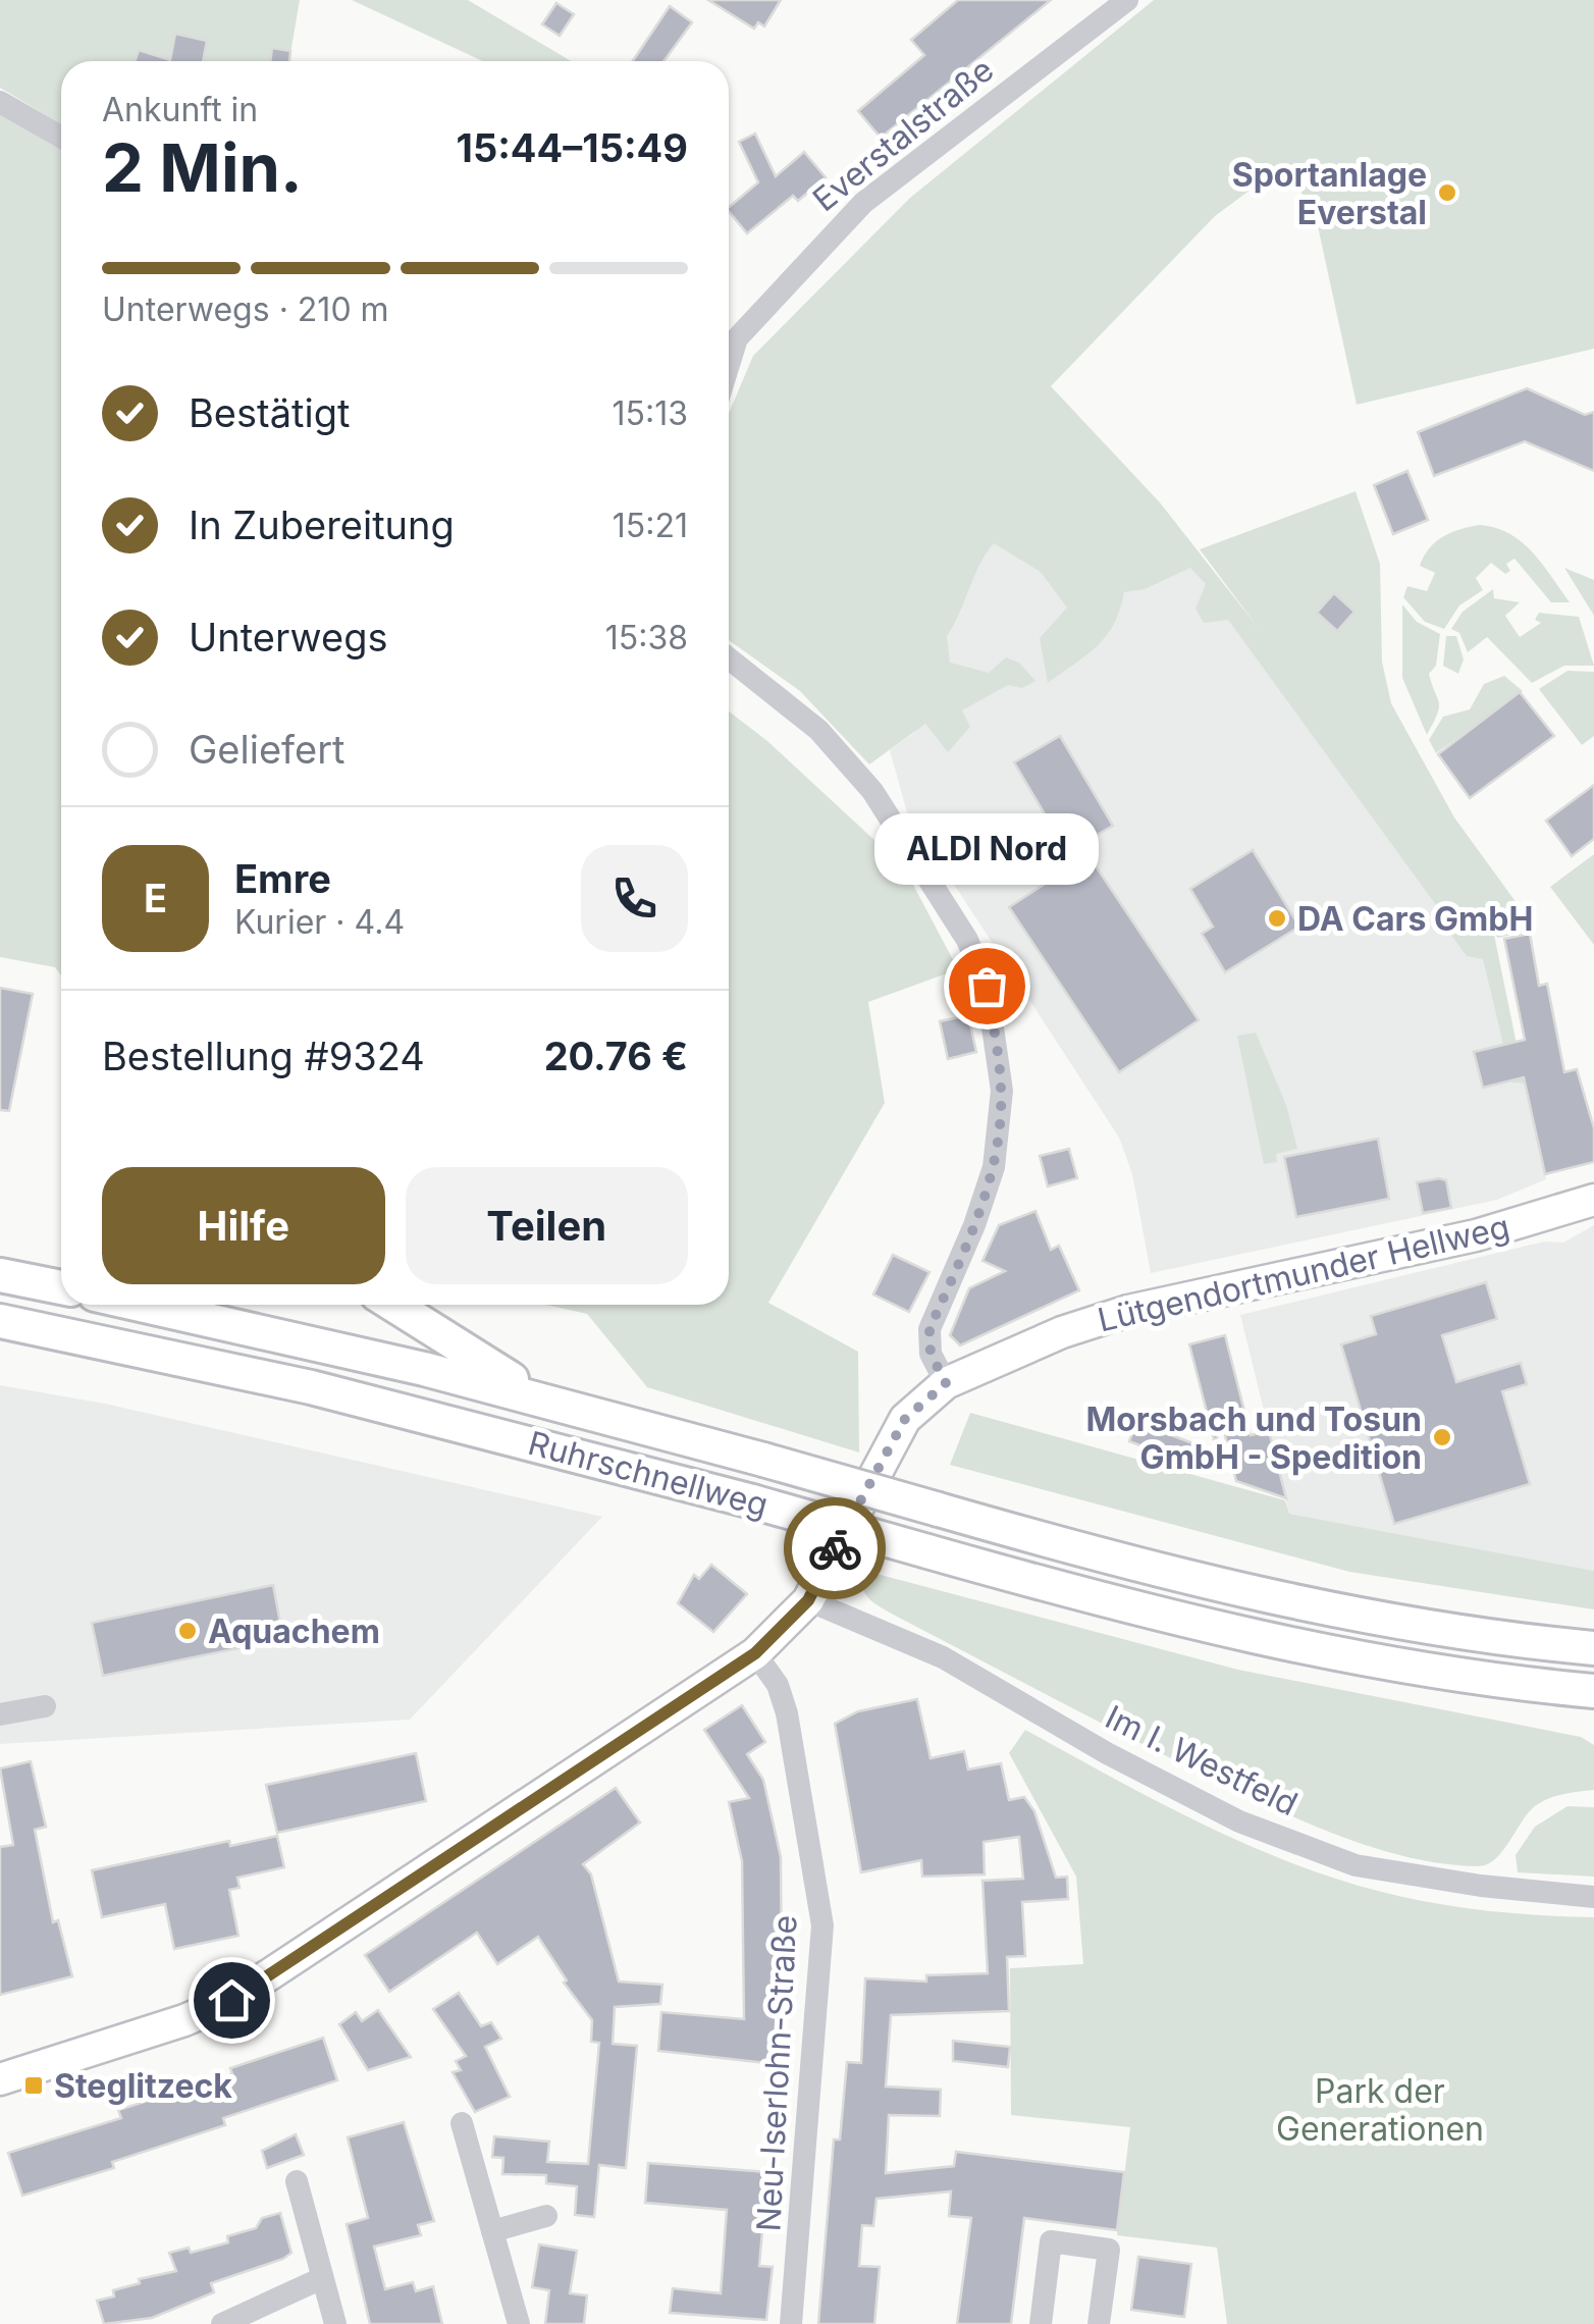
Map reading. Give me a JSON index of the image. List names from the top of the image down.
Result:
{
  "streets": {
    "highway": ["Ruhrschnellweg"],
    "main road": ["Lütgendortmunder Hellweg"],
    "street": ["Everstalstraße", "Im I. Westfeld", "Neu-Iserlohn-Straße"]
  },
  "crossings": [
    ["Lütgendortmunder Hellweg", "Im I. Westfeld"],
    ["Lütgendortmunder Hellweg", "Neu-Iserlohn-Straße"]
  ],
  "parks": ["Park der Generationen"],
  "places": {
    "other": [
      "Sportanlage Everstal",
      "DA Cars GmbH",
      "ALDI Nord",
      "Morsbach und Tosun GmbH - Spedition",
      "Aquachem"
    ],
    "transit": ["Steglitzeck"]
  },
  "page": {
    "heading": ["2 Min.", "Ankunft in", "15:44–15:49"],
    "panel": [
      "Emre",
      "Kurier · 4.4",
      "Bestellung #9324",
      "20.76 €"
    ],
    "bar": "Unterwegs · 210 m",
    "list": [
      ["Bestätigt", "15:13"],
      ["In Zubereitung", "15:21"],
      ["Unterwegs", "15:38"],
      "Geliefert"
    ],
    "bubble": "ALDI Nord",
    "round": "E",
    "buttons": ["Hilfe", "Teilen"]
  }
}
